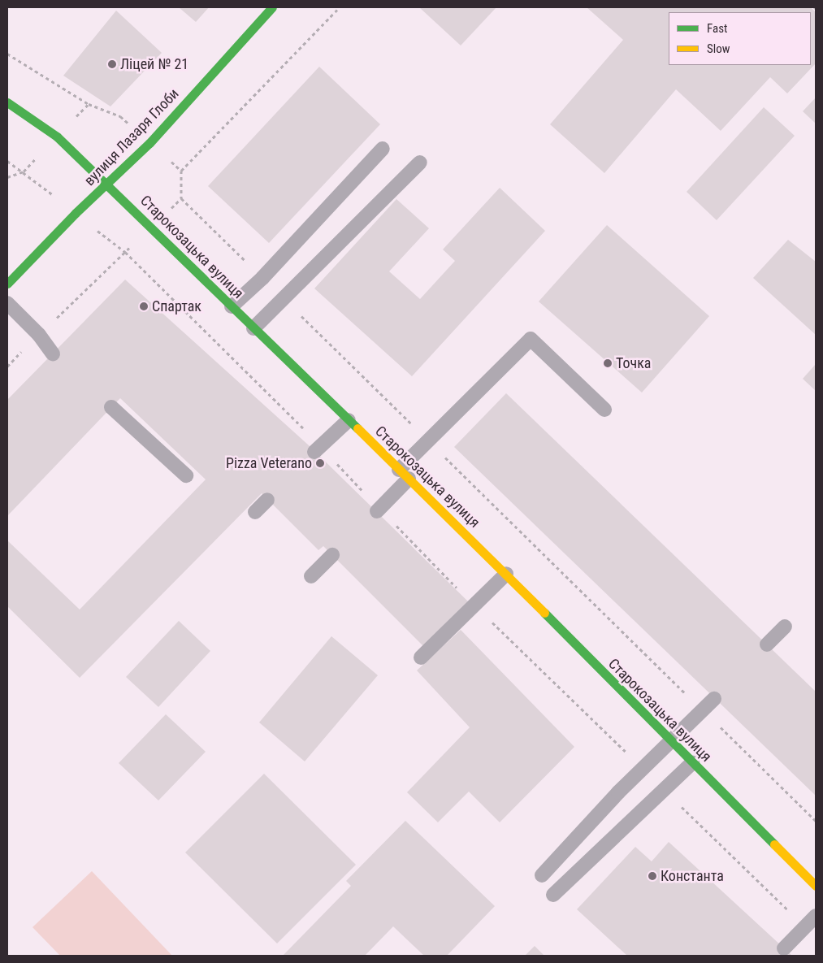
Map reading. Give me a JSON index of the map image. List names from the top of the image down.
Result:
{
  "streets": {
    "street": ["вулиця Лазаря Глоби", "Старокозацька вулиця"]
  },
  "crossings": [
    ["вулиця Лазаря Глоби", "Старокозацька вулиця"]
  ],
  "places": [
    "Ліцей № 21",
    "Спартак",
    "Точка",
    "Pizza Veterano",
    "Константа"
  ],
  "legend": ["Fast", "Slow"]
}
